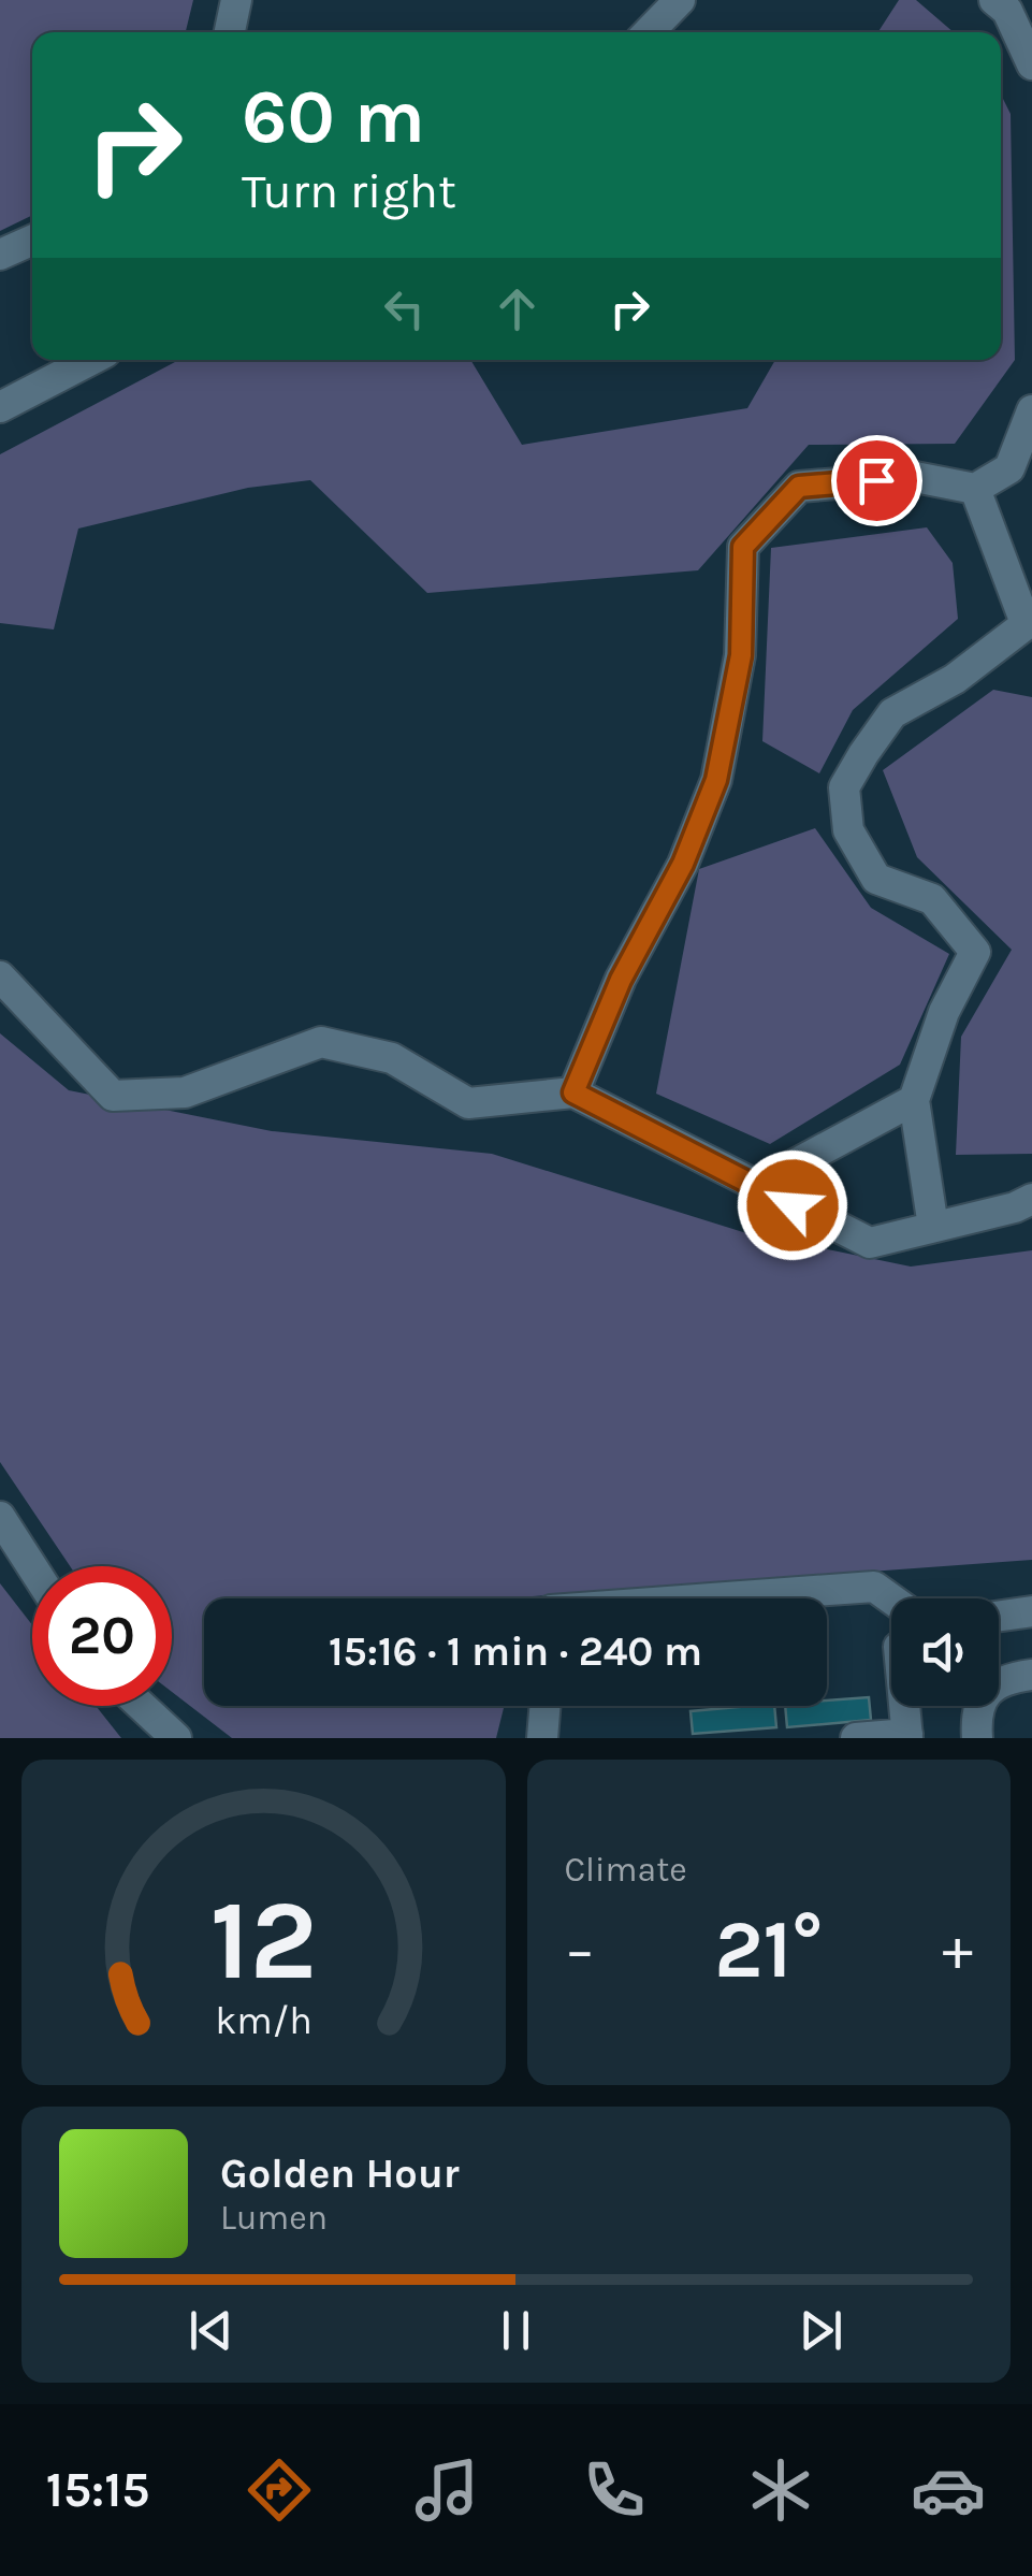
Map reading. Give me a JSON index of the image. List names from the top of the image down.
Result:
{
  "page": {
    "turn": ["60 m", "Turn right"],
    "limit": "20",
    "trip": "15:16 · 1 min · 240 m",
    "tile": "Climate",
    "heat": ["−", "21°", "+"],
    "song": ["Golden Hour", "Lumen"],
    "tabs": "15:15",
    "gauge": ["12", "km/h"]
  }
}
